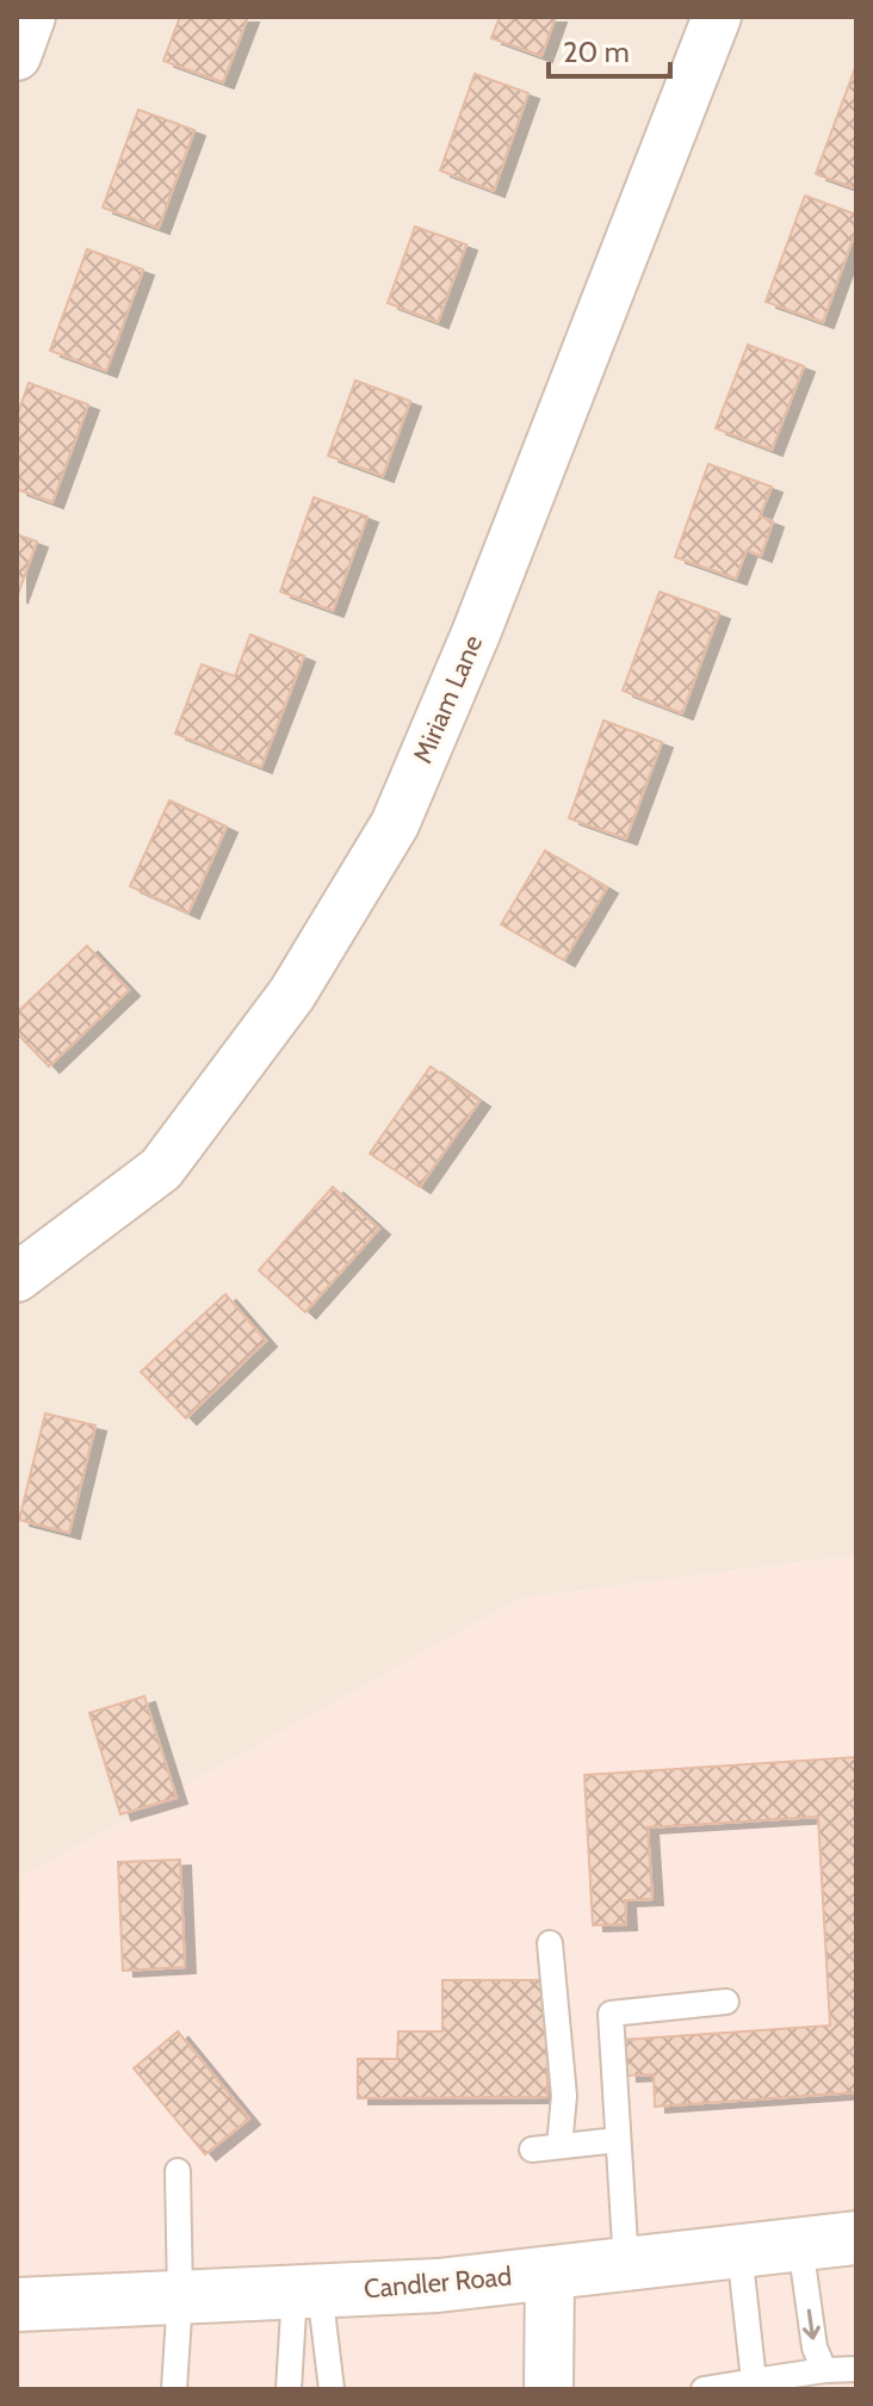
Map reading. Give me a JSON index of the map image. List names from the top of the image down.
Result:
{
  "streets": {
    "main road": ["Candler Road"],
    "street": ["Miriam Lane"]
  },
  "scale_bar": "20 m"
}
